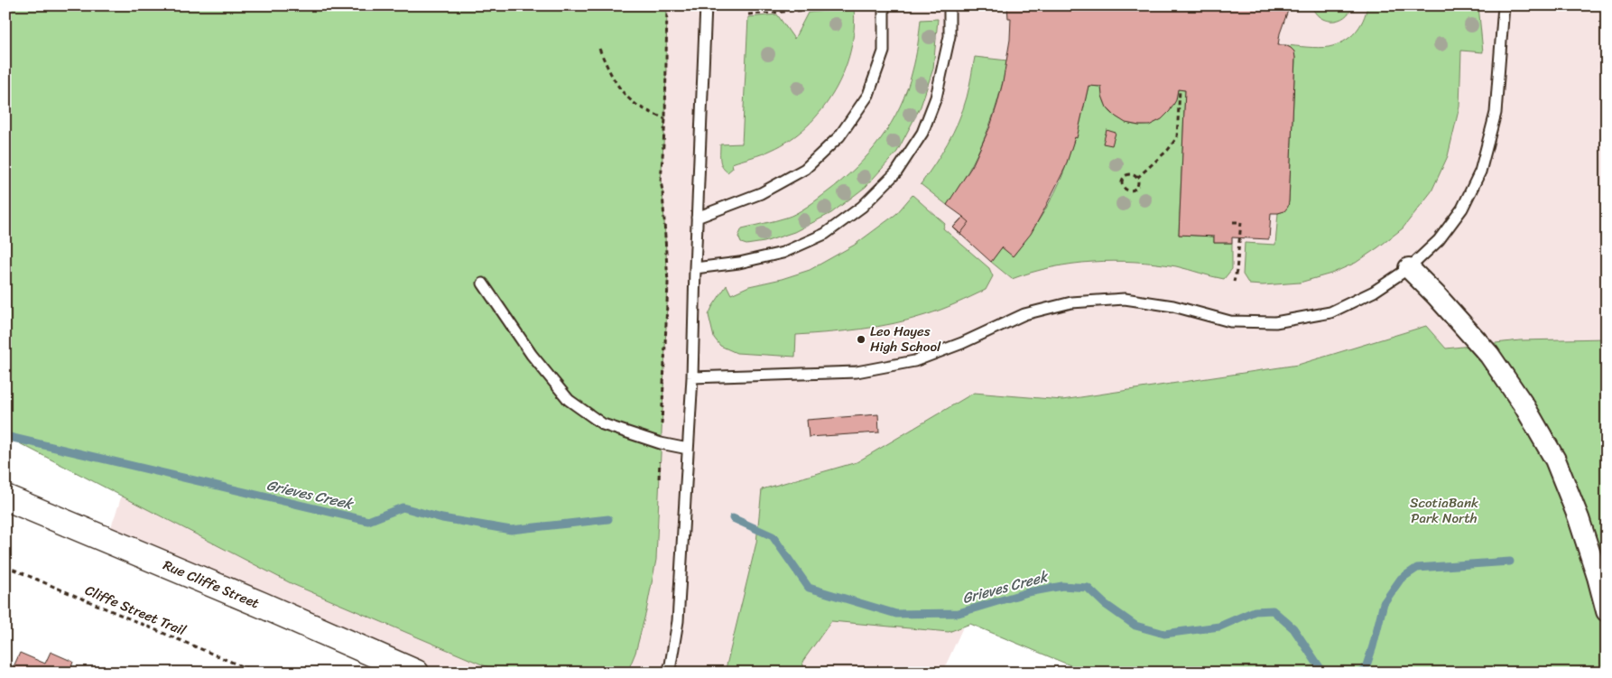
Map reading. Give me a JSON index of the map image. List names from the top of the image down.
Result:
{
  "streets": {
    "main road": ["Rue Cliffe Street"],
    "path": ["Cliffe Street Trail"]
  },
  "water": ["Grieves Creek"],
  "parks": ["ScotiaBank Park North"],
  "places": ["Leo Hayes High School"]
}
